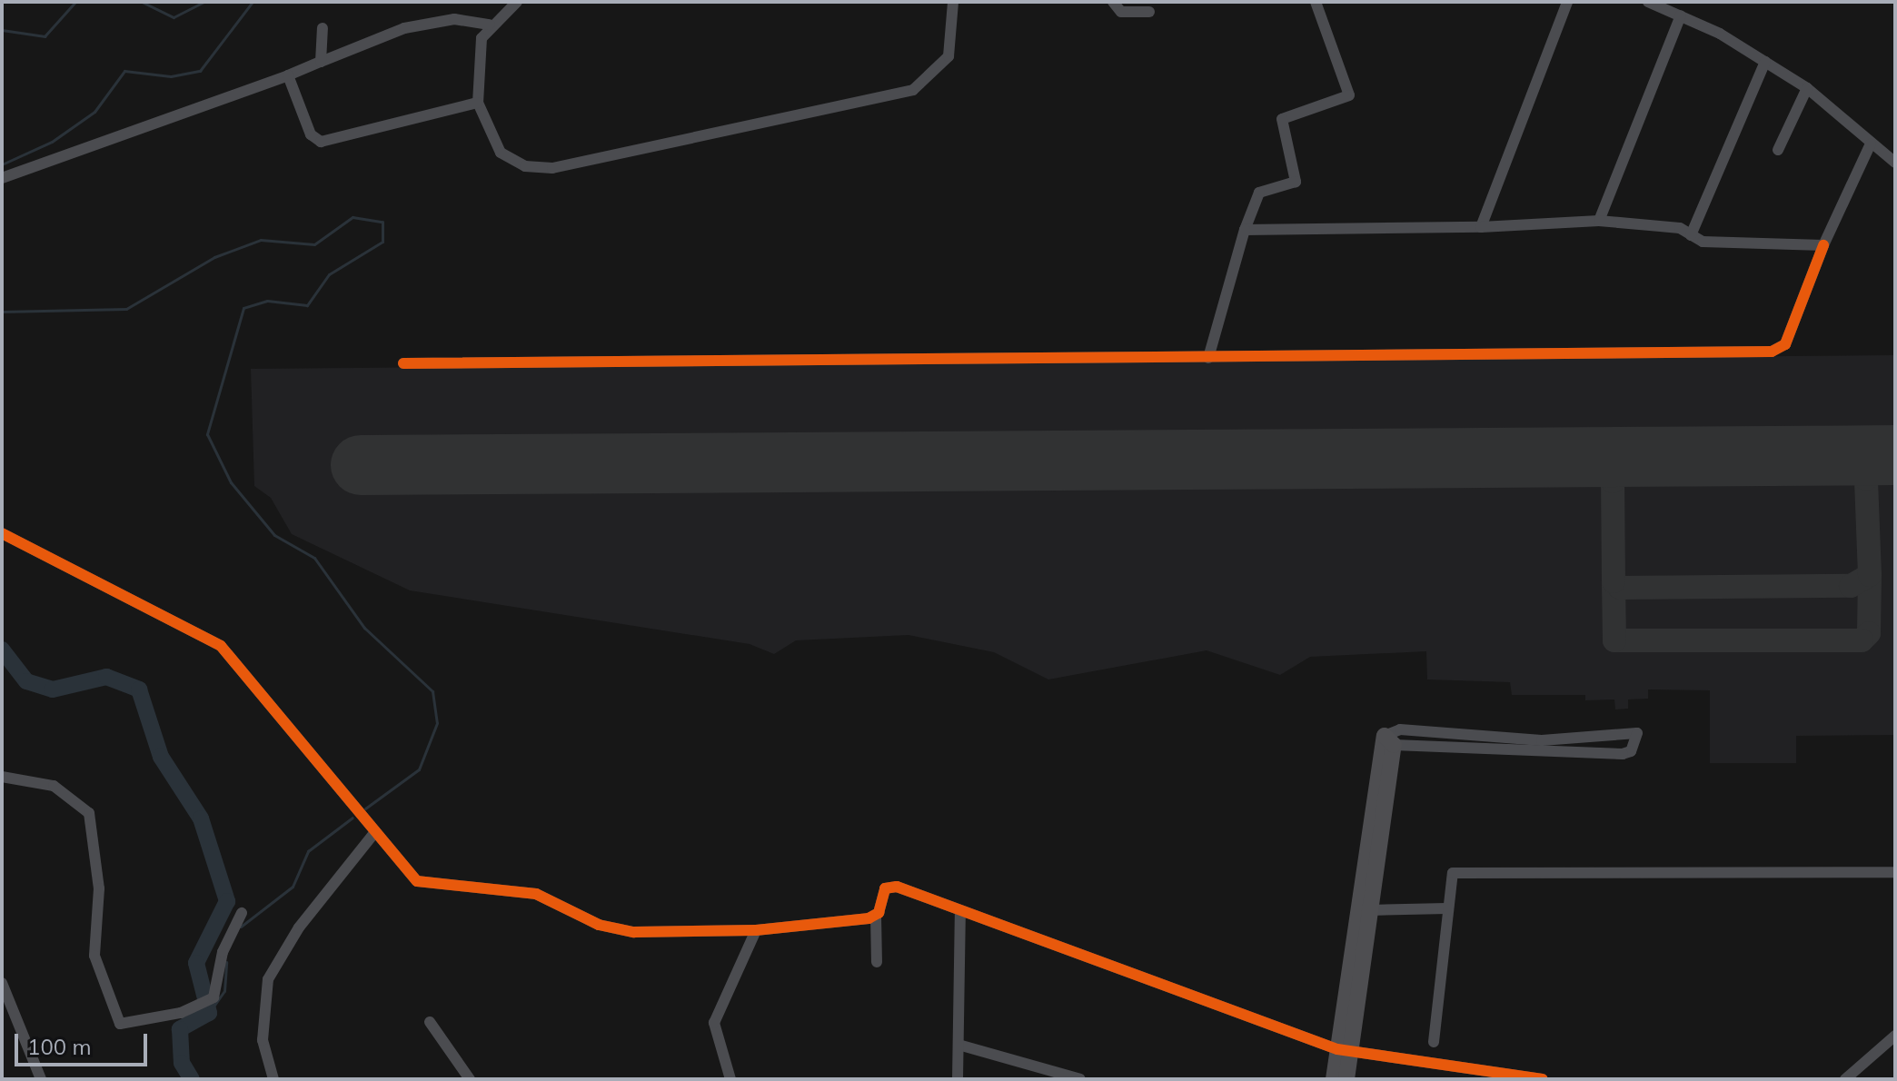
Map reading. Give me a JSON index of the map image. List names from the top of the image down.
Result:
{
  "scale_bar": "100 m"
}
